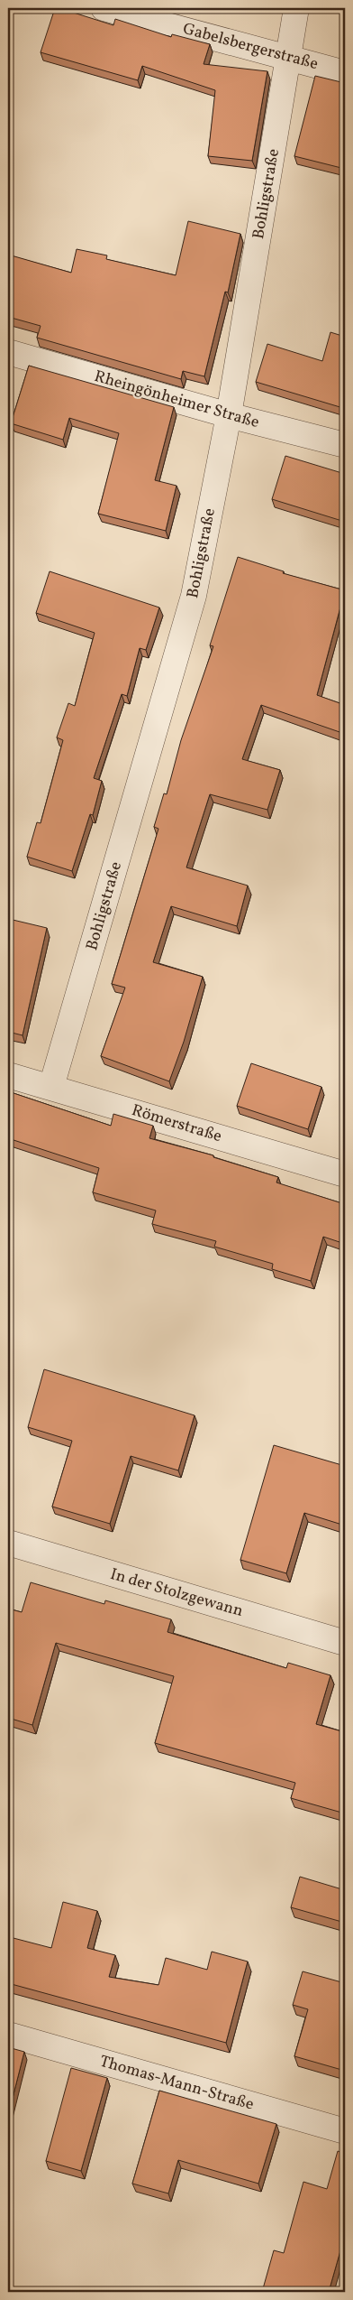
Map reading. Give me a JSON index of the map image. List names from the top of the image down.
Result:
{
  "streets": {
    "street": [
      "Gabelsbergerstraße",
      "Bohligstraße",
      "Rheingönheimer Straße",
      "Römerstraße",
      "In der Stolzgewann",
      "Thomas-Mann-Straße"
    ]
  },
  "crossings": [
    ["Gabelsbergerstraße", "Bohligstraße"],
    ["Bohligstraße", "Rheingönheimer Straße"],
    ["Bohligstraße", "Römerstraße"]
  ]
}
